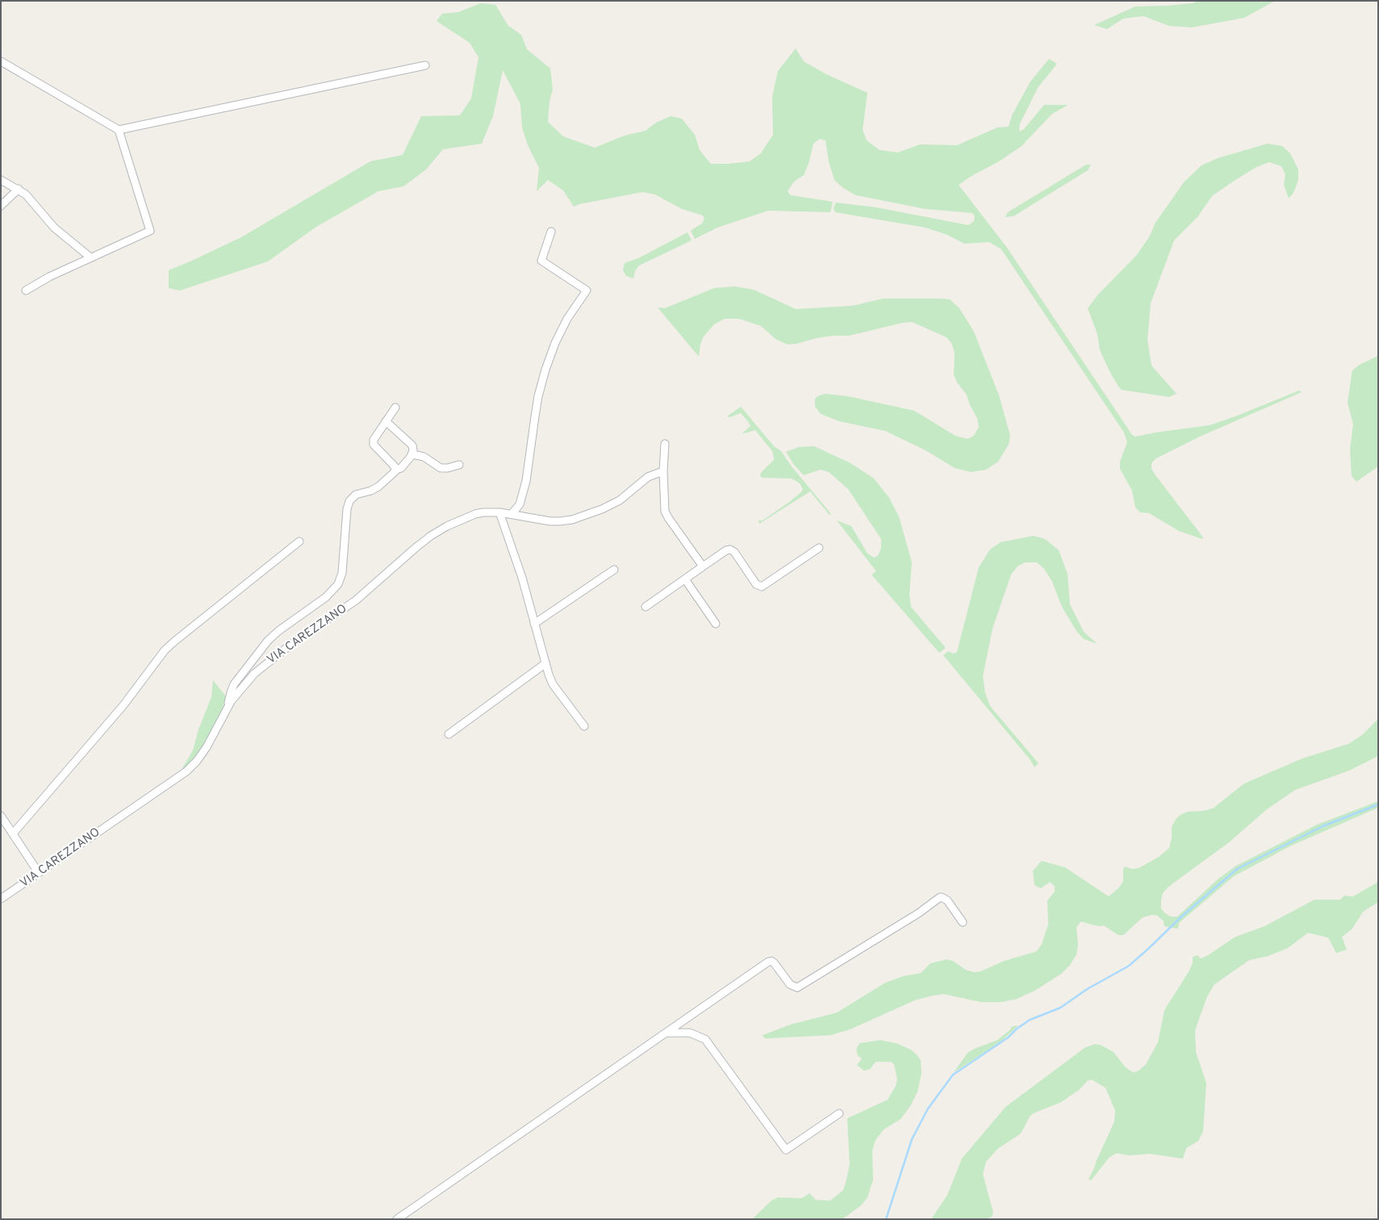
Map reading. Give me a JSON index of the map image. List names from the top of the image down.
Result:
{
  "streets": {
    "street": ["VIA CAREZZANO"]
  }
}
